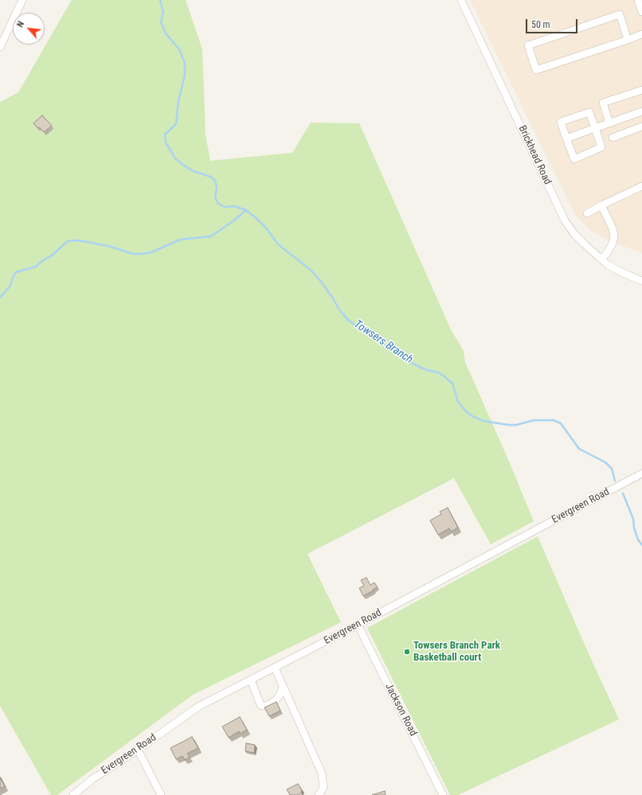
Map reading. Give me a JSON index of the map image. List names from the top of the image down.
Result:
{
  "streets": {
    "street": ["Brickhead Road", "Evergreen Road", "Jackson Road"]
  },
  "crossings": [
    ["Evergreen Road", "Jackson Road"]
  ],
  "water": ["Towsers Branch"],
  "places": ["Towsers Branch Park Basketball court"],
  "scale_bar": "50 m",
  "north": "top left"
}
